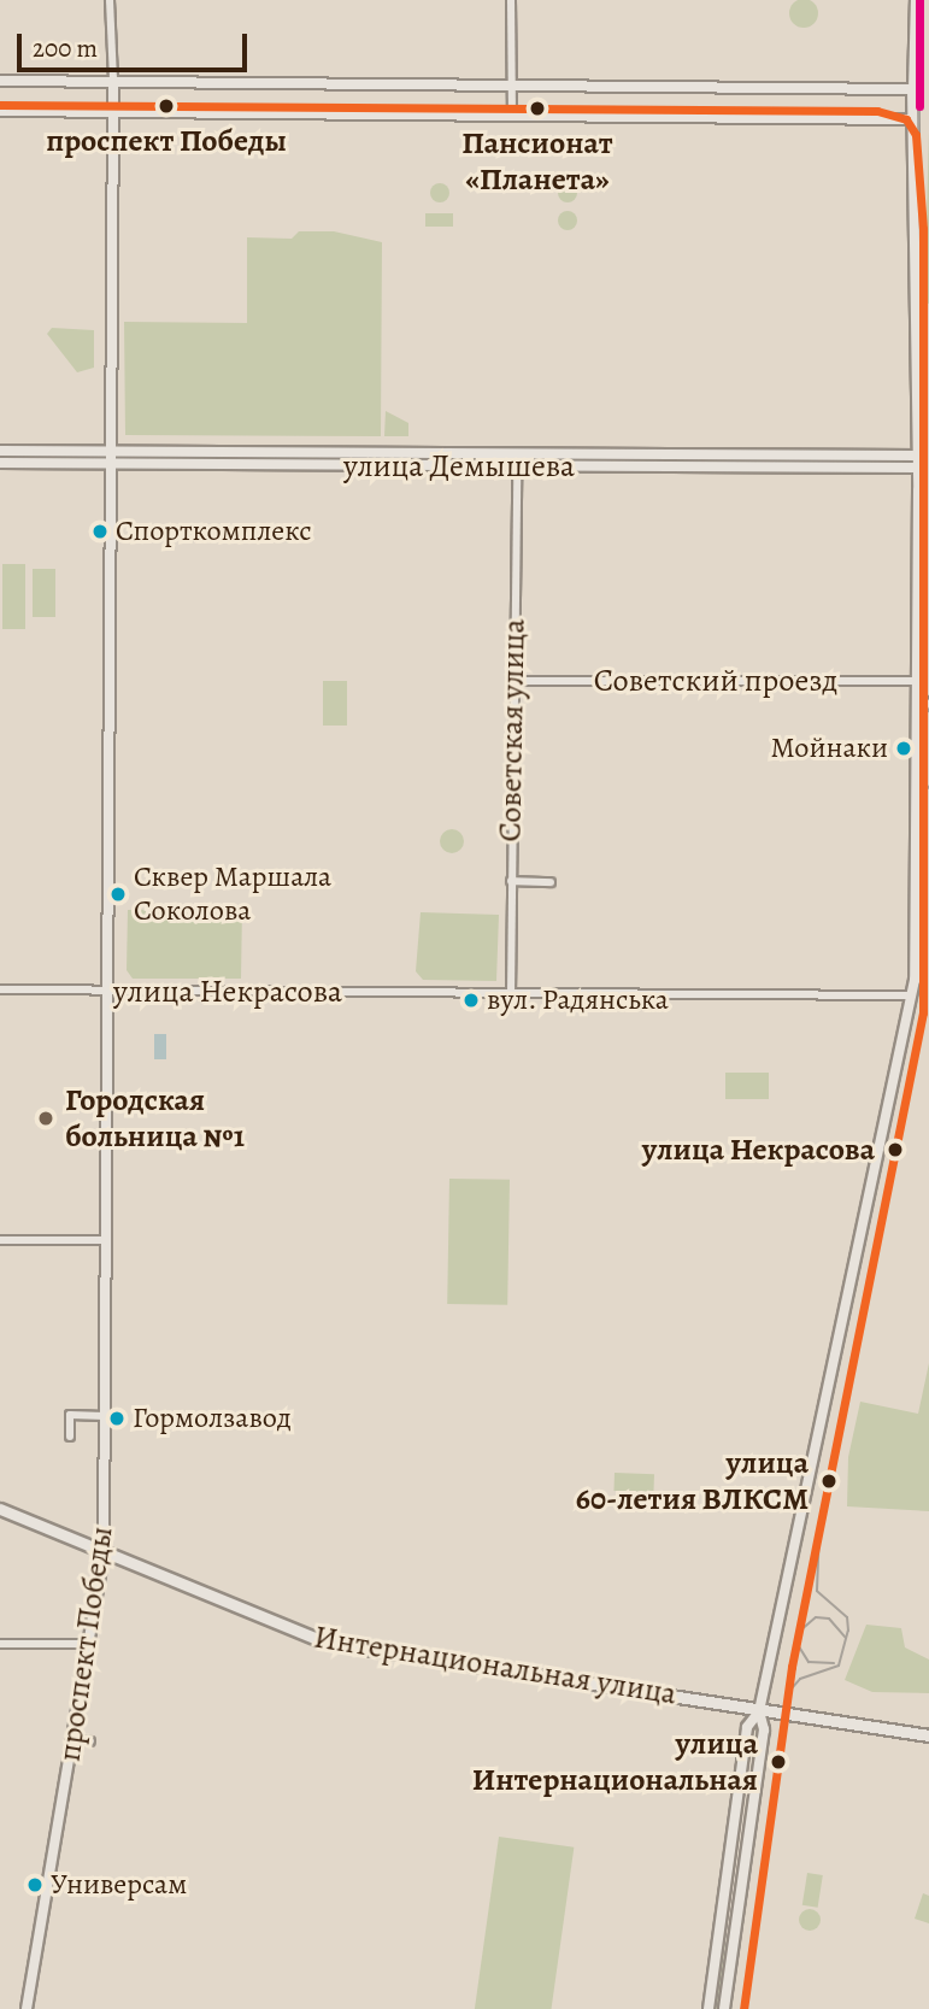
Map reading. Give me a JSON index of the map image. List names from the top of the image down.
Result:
{
  "streets": {
    "main road": ["Интернациональная улица"],
    "street": [
      "улица Демышева",
      "Советский проезд",
      "Советская улица",
      "улица Некрасова",
      "проспект Победы"
    ]
  },
  "crossings": [
    ["улица Демышева", "Советская улица"],
    ["улица Демышева", "проспект Победы"],
    ["Советский проезд", "Советская улица"],
    ["Советская улица", "улица Некрасова"],
    ["улица Некрасова", "проспект Победы"],
    ["проспект Победы", "Интернациональная улица"]
  ],
  "places": [
    "проспект Победы",
    "Пансионат «Планета»",
    "Спорткомплекс",
    "Мойнаки",
    "Сквер Маршала Соколова",
    "вул. Радянська",
    "Городская больница №1",
    "улица Некрасова",
    "Гормолзавод",
    "улица 60-летия ВЛКСМ",
    "улица Интернациональная",
    "Универсам"
  ],
  "scale_bar": "200 m"
}
